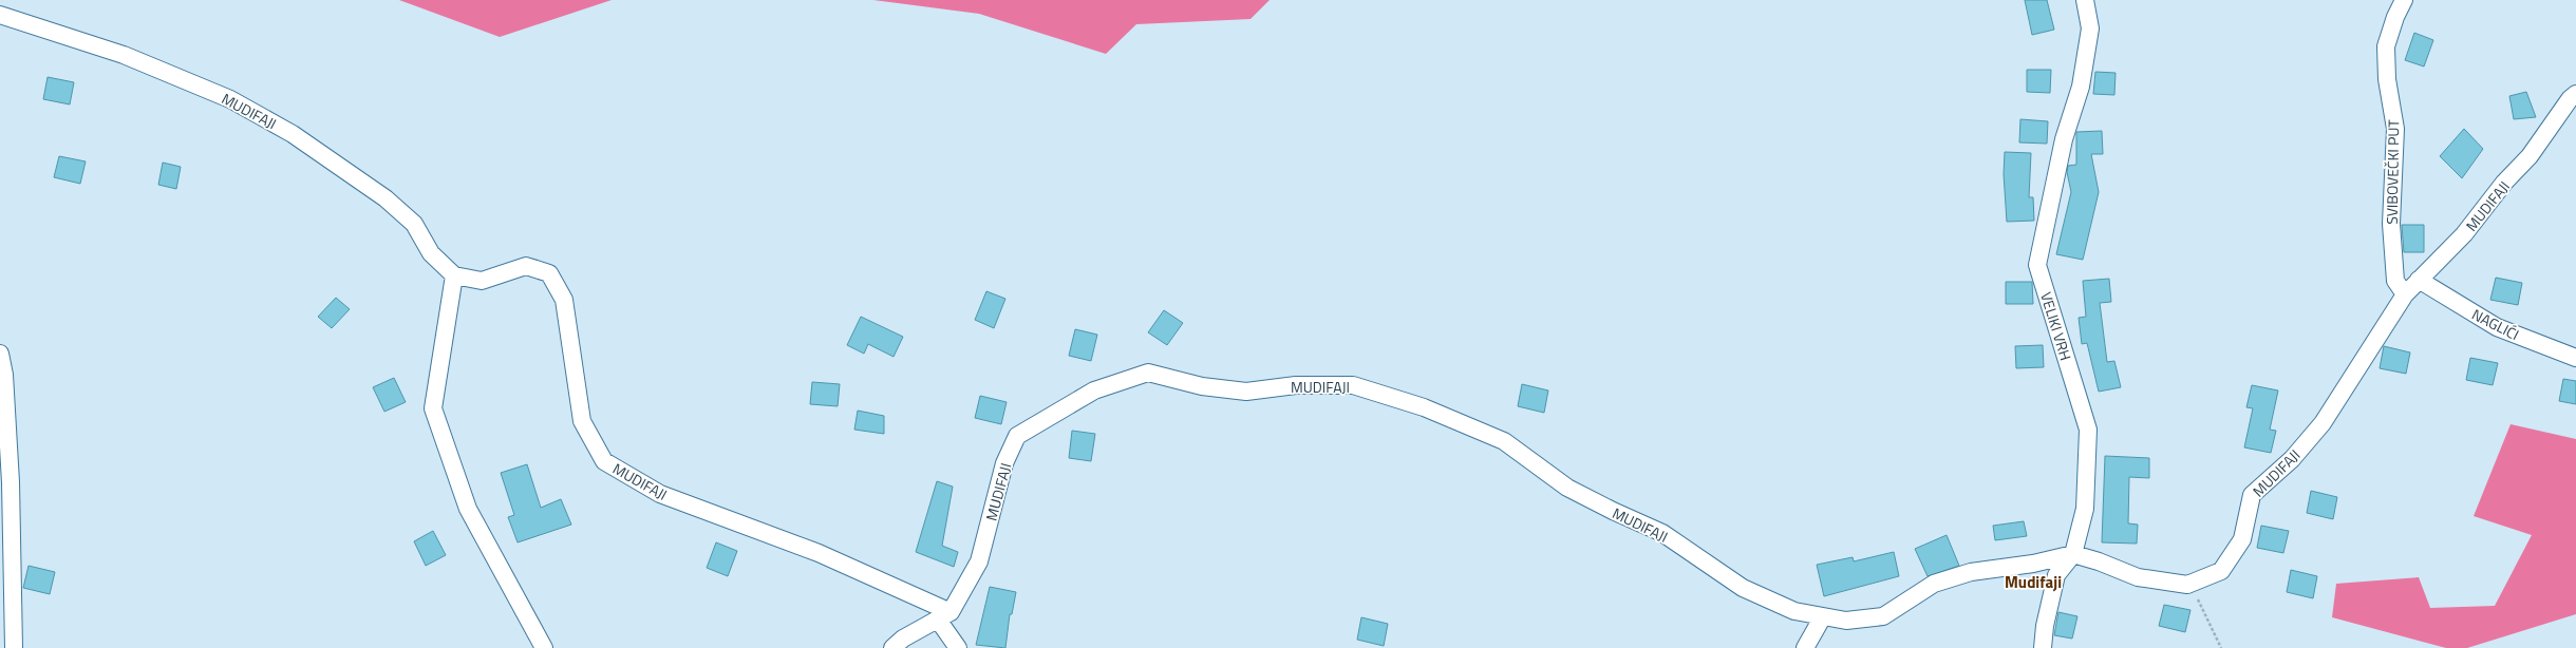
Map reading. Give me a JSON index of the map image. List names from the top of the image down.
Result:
{
  "streets": {
    "street": [
      "MUDIFAJI",
      "SVIBOVEČKI PUT",
      "NAGLIĆI",
      "VELIKI VRH"
    ]
  },
  "crossings": [
    ["MUDIFAJI", "SVIBOVEČKI PUT"],
    ["MUDIFAJI", "NAGLIĆI"],
    ["MUDIFAJI", "VELIKI VRH"]
  ],
  "districts": ["Mudifaji"]
}
